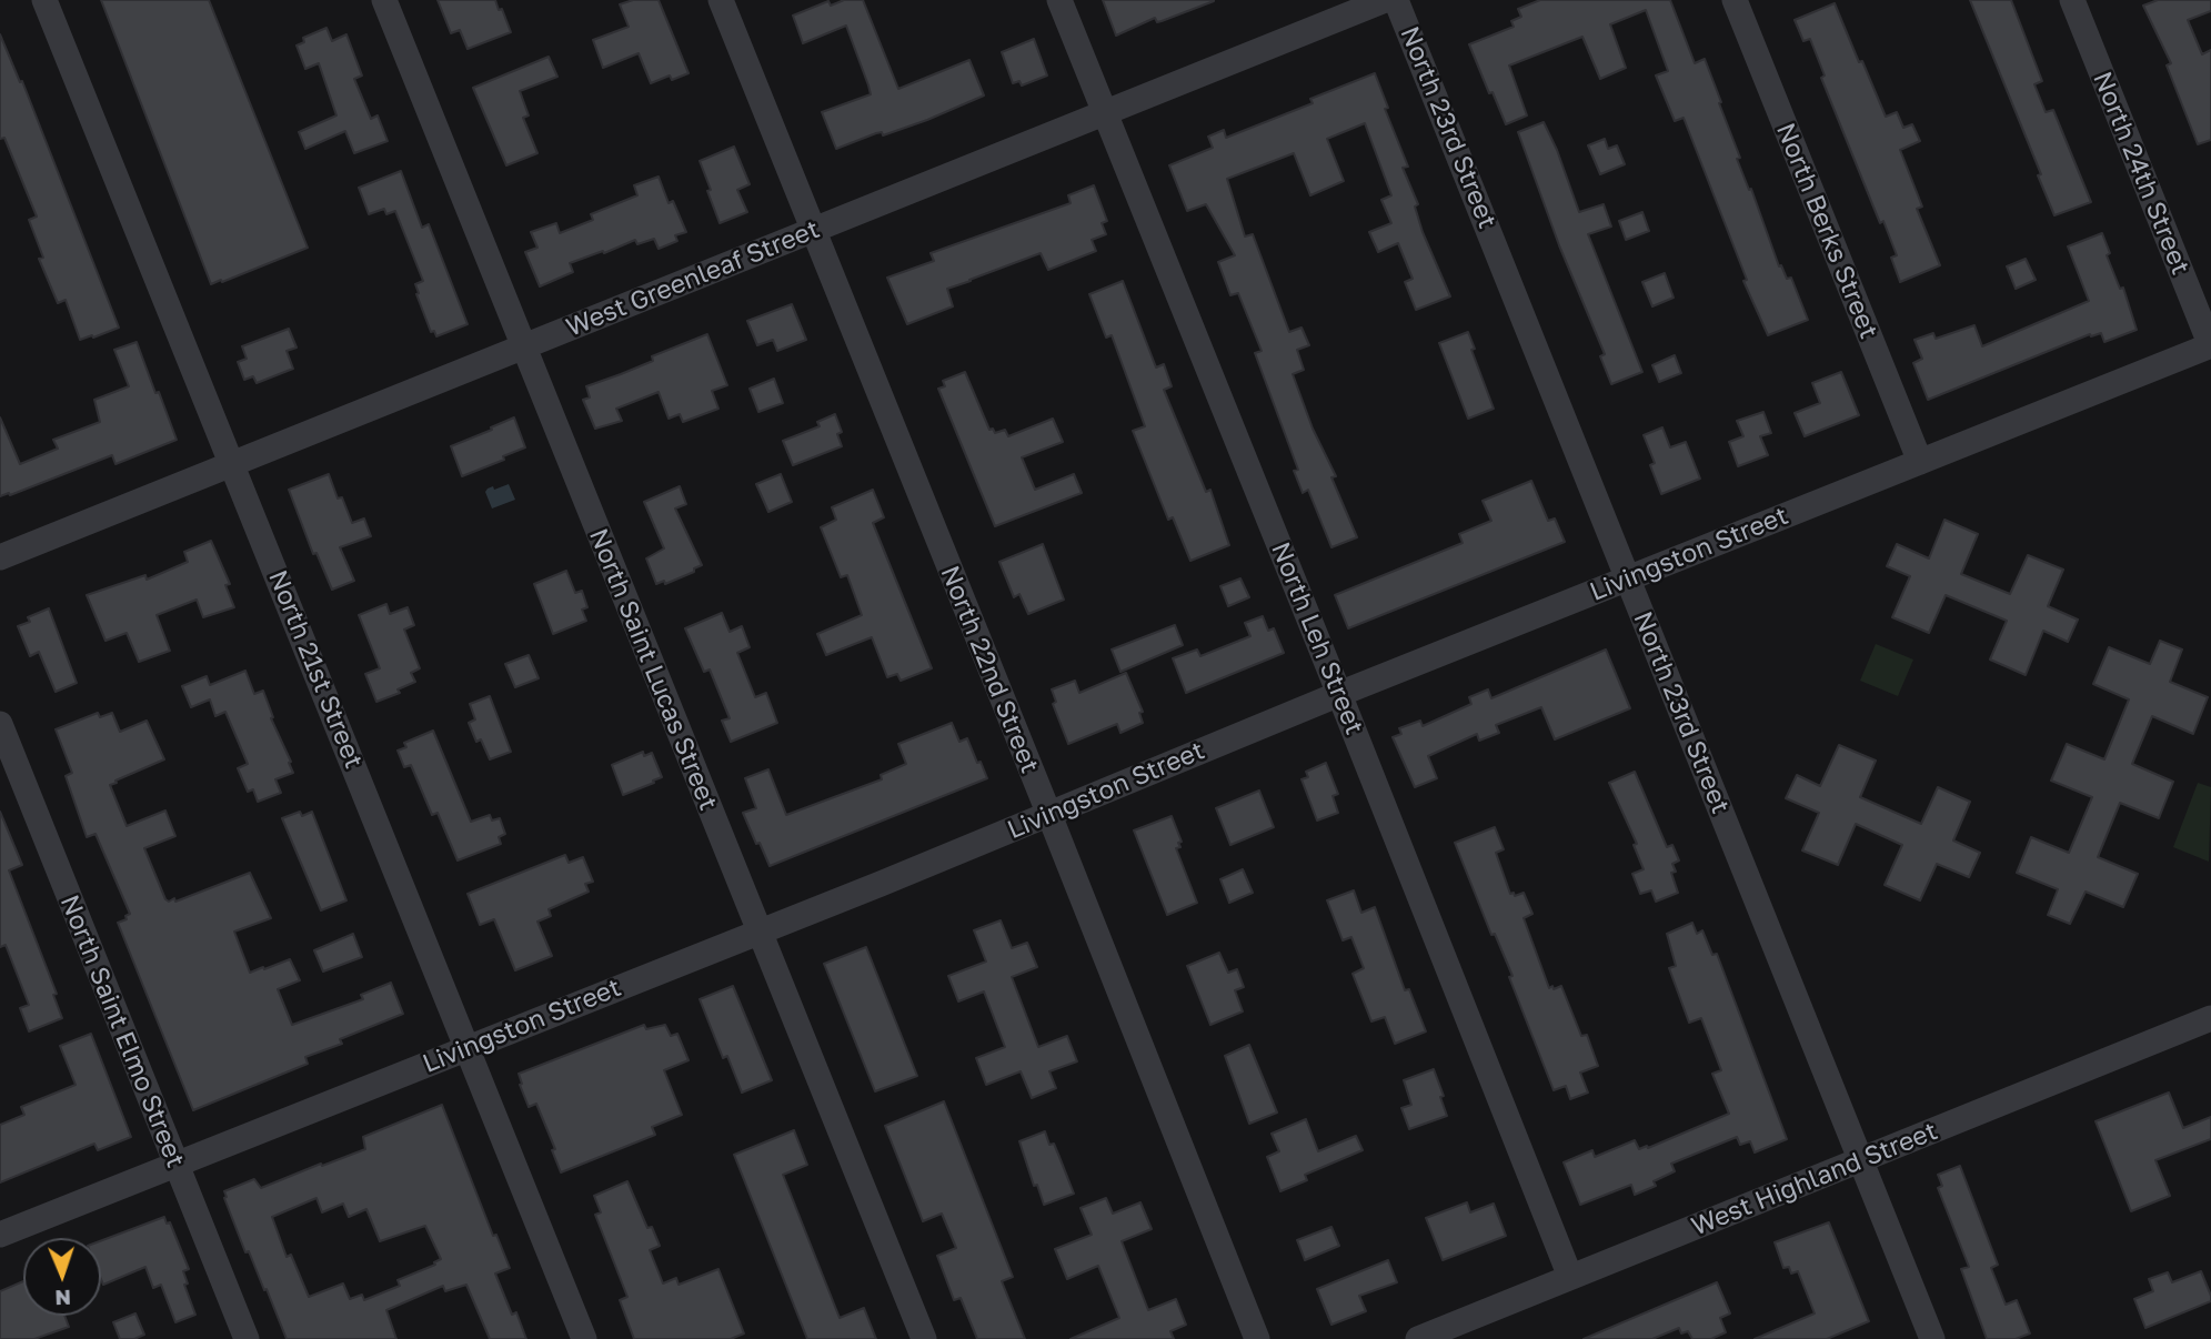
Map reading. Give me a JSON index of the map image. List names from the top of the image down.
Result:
{
  "streets": {
    "street": [
      "North 23rd Street",
      "North 24th Street",
      "North Berks Street",
      "West Greenleaf Street",
      "Livingston Street",
      "North Leh Street",
      "North 21st Street",
      "North Saint Lucas Street",
      "North 22nd Street",
      "North Saint Elmo Street",
      "West Highland Street"
    ]
  },
  "crossings": [
    ["North 23rd Street", "Livingston Street"],
    ["North 23rd Street", "West Highland Street"],
    ["North 24th Street", "Livingston Street"],
    ["North Berks Street", "Livingston Street"],
    ["West Greenleaf Street", "North Leh Street"],
    ["West Greenleaf Street", "North 21st Street"],
    ["West Greenleaf Street", "North Saint Lucas Street"],
    ["West Greenleaf Street", "North 22nd Street"],
    ["Livingston Street", "North Leh Street"],
    ["Livingston Street", "North 21st Street"],
    ["Livingston Street", "North Saint Lucas Street"],
    ["Livingston Street", "North 22nd Street"],
    ["Livingston Street", "North Saint Elmo Street"],
    ["North Leh Street", "West Highland Street"]
  ],
  "north": "bottom"
}
